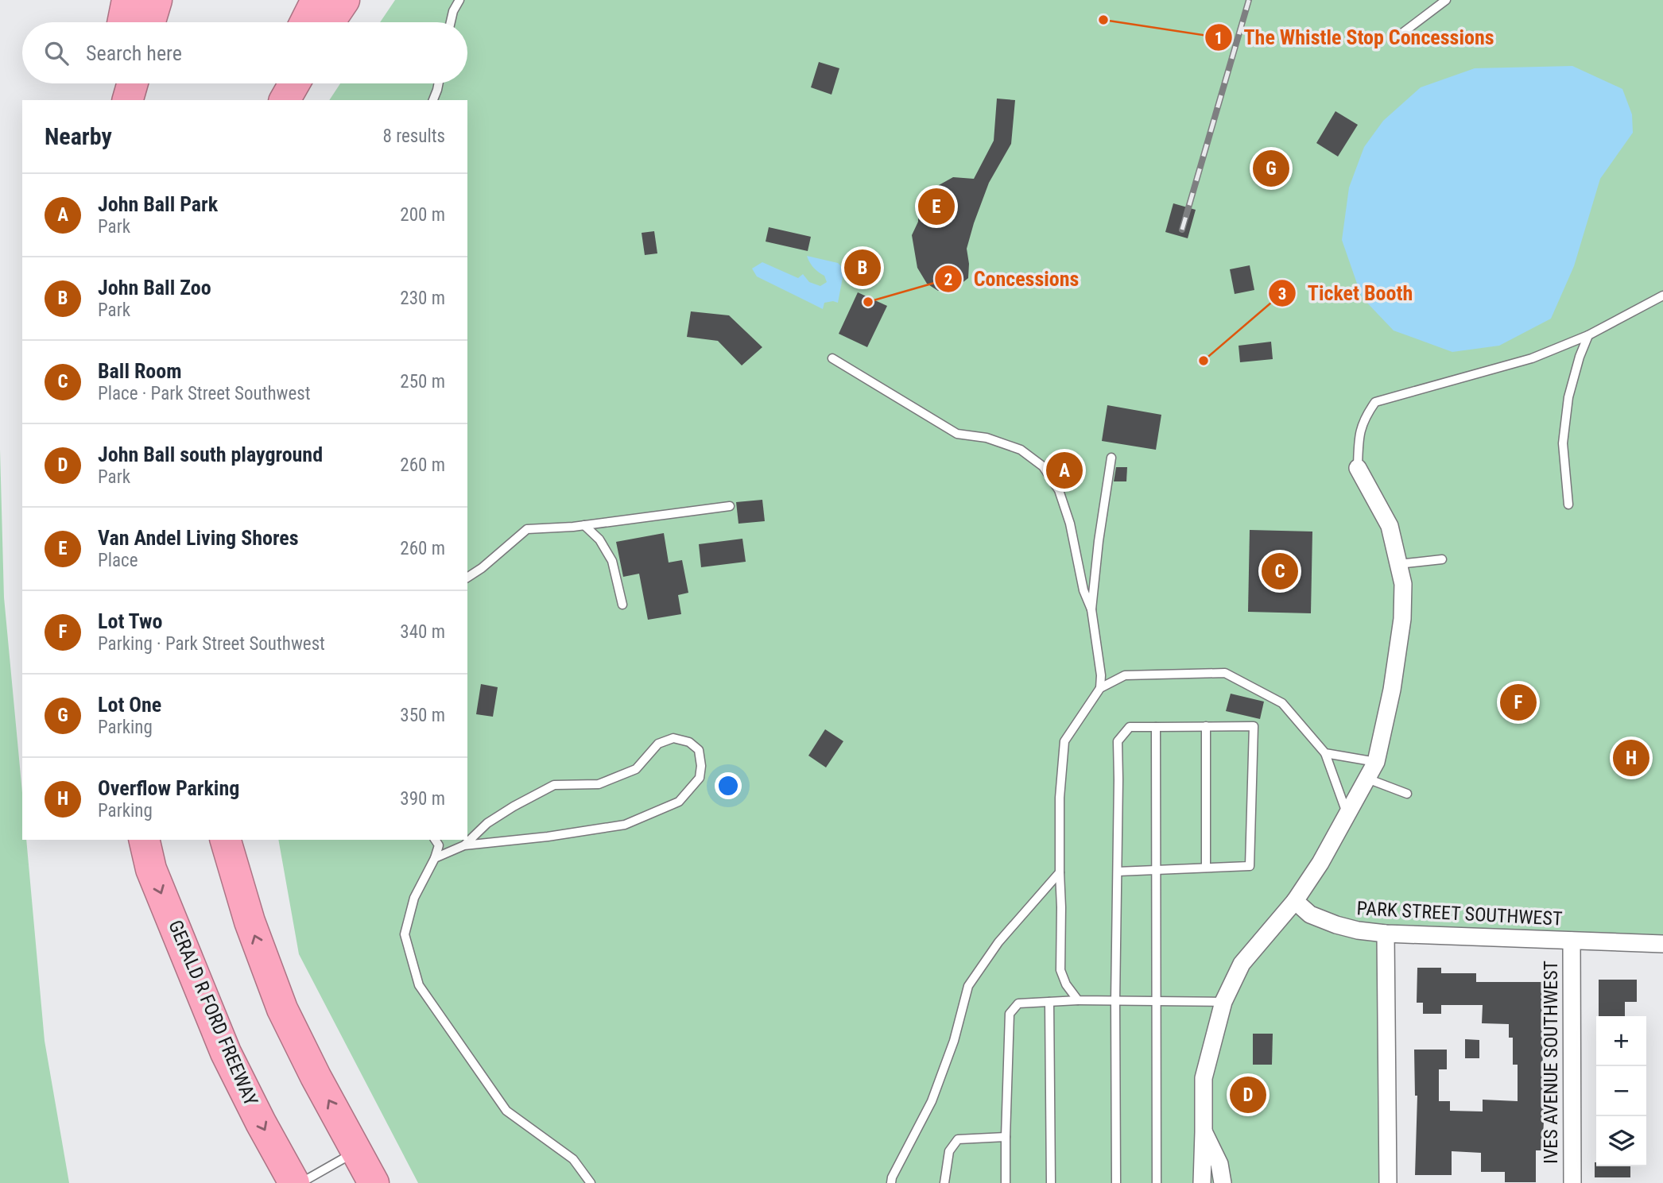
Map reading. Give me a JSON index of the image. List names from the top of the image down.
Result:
{
  "streets": {
    "highway": ["GERALD R FORD FREEWAY"],
    "street": ["PARK STREET SOUTHWEST", "IVES AVENUE SOUTHWEST"]
  },
  "crossings": [
    ["PARK STREET SOUTHWEST", "IVES AVENUE SOUTHWEST"]
  ],
  "places": ["The Whistle Stop Concessions", "Concessions", "Ticket Booth"],
  "page": {
    "search": "Search here",
    "heading": ["Nearby", "8 results"],
    "pins": [
      "G",
      "E",
      "B",
      "A",
      "C",
      "F",
      "H",
      "D"
    ],
    "list": [
      {
        "mark": "A",
        "name": "John Ball Park",
        "note": "Park",
        "value": "200 m"
      },
      {
        "mark": "B",
        "name": "John Ball Zoo",
        "note": "Park",
        "value": "230 m"
      },
      {
        "mark": "C",
        "name": "Ball Room",
        "note": "Place · Park Street Southwest",
        "value": "250 m"
      },
      {
        "mark": "D",
        "name": "John Ball south playground",
        "note": "Park",
        "value": "260 m"
      },
      {
        "mark": "E",
        "name": "Van Andel Living Shores",
        "note": "Place",
        "value": "260 m"
      },
      {
        "mark": "F",
        "name": "Lot Two",
        "note": "Parking · Park Street Southwest",
        "value": "340 m"
      },
      {
        "mark": "G",
        "name": "Lot One",
        "note": "Parking",
        "value": "350 m"
      },
      {
        "mark": "H",
        "name": "Overflow Parking",
        "note": "Parking",
        "value": "390 m"
      }
    ],
    "map_buttons": ["+", "−"]
  }
}
